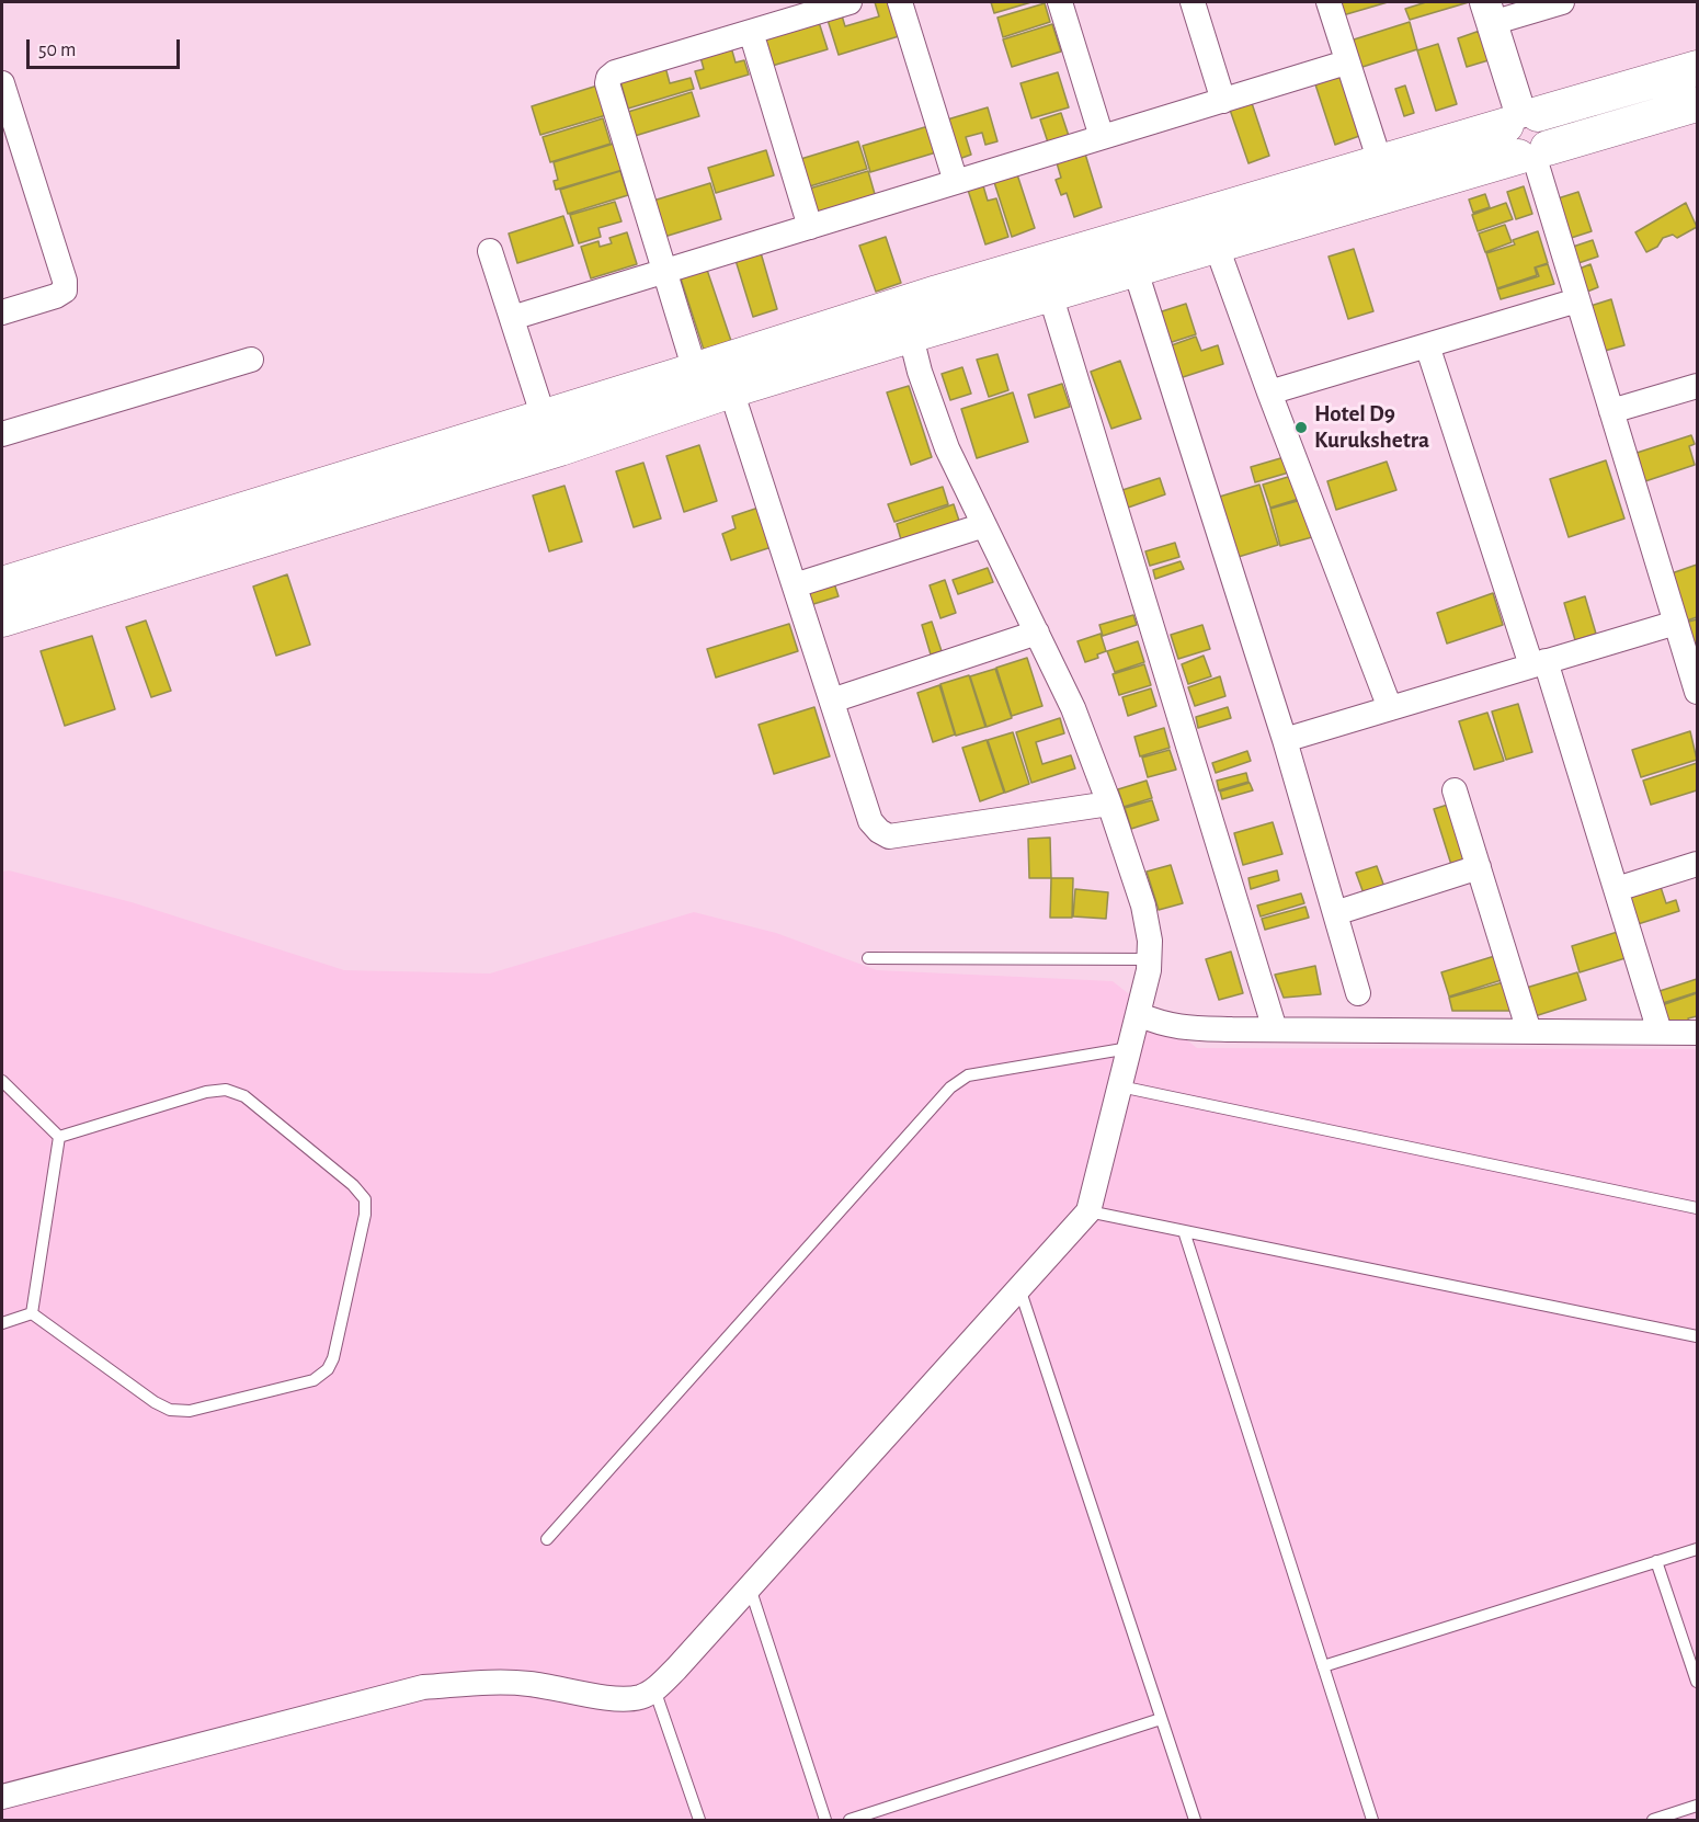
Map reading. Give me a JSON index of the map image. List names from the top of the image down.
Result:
{
  "places": ["Hotel D9 Kurukshetra"],
  "scale_bar": "50 m"
}
